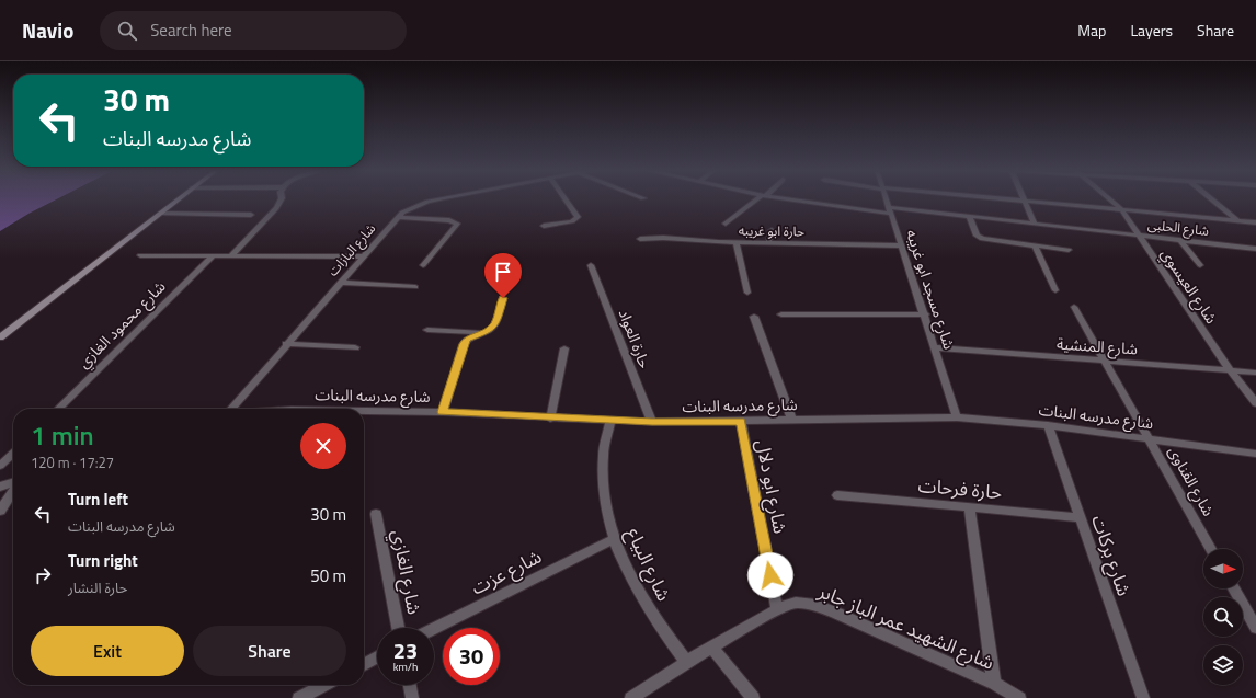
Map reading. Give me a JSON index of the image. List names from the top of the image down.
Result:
{
  "streets": {
    "street": [
      "شارع الحلبى",
      "حارة ابو غريبه",
      "شارع البازات",
      "شارع العيسوي",
      "شارع مسجد ابو غريبه",
      "شارع محمود الغازي",
      "حارة العواد",
      "شارع المنشية",
      "شارع مدرسه البنات",
      "شارع القناوى",
      "شارع ابو دلال",
      "حارة فرحات",
      "شارع بركات",
      "شارع البياع",
      "شارع الغازي",
      "شارع عزت",
      "شارع الشهيد عمر الباز جابر"
    ]
  },
  "crossings": [
    ["شارع الحلبى", "شارع العيسوي"],
    ["شارع الحلبى", "شارع مسجد ابو غريبه"],
    ["حارة ابو غريبه", "شارع مسجد ابو غريبه"],
    ["شارع العيسوي", "شارع المنشية"],
    ["شارع مسجد ابو غريبه", "شارع المنشية"],
    ["شارع مسجد ابو غريبه", "شارع مدرسه البنات"],
    ["حارة العواد", "شارع مدرسه البنات"],
    ["شارع المنشية", "شارع القناوى"],
    ["شارع مدرسه البنات", "شارع القناوى"],
    ["شارع مدرسه البنات", "شارع ابو دلال"],
    ["شارع مدرسه البنات", "شارع بركات"],
    ["شارع مدرسه البنات", "شارع البياع"],
    ["شارع ابو دلال", "شارع الشهيد عمر الباز جابر"],
    ["حارة فرحات", "شارع بركات"],
    ["شارع البياع", "شارع عزت"]
  ],
  "north": "right",
  "page": {
    "header": "Navio",
    "search": "Search here",
    "nav": ["Map", "Layers", "Share"],
    "turn": ["30 m", "شارع مدرسه البنات"],
    "heading": ["1 min", "120 m · 17:27"],
    "list": [
      {
        "name": "Turn left",
        "note": "شارع مدرسه البنات",
        "value": "30 m"
      },
      {
        "name": "Turn right",
        "note": "حارة النشار",
        "value": "50 m"
      }
    ],
    "buttons": ["Exit", "Share"],
    "speed": "23 km/h",
    "limit": "30"
  }
}
